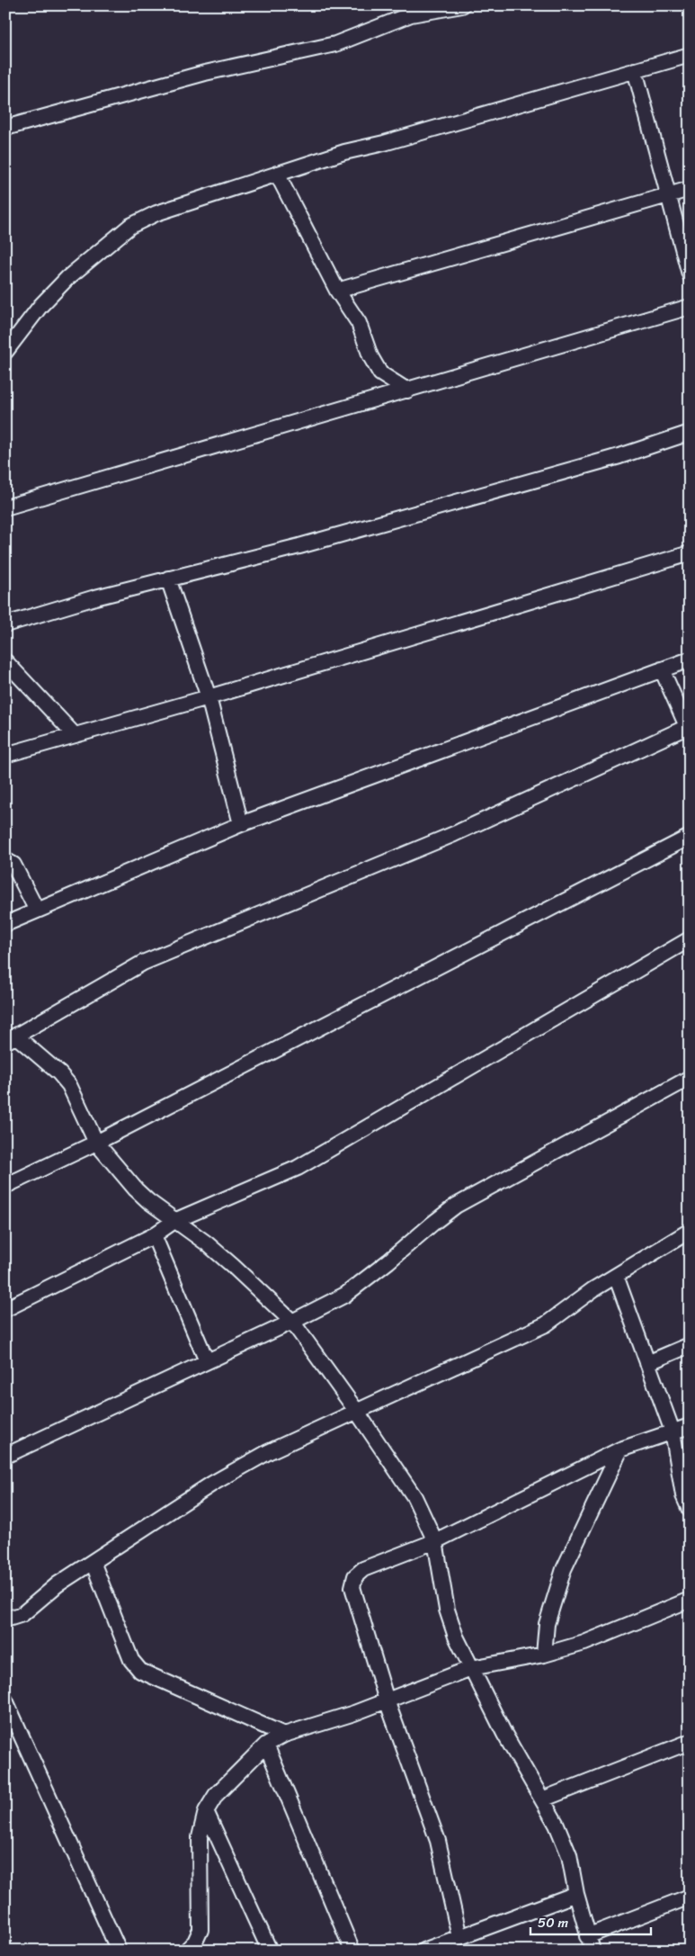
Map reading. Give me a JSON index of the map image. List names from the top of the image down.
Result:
{
  "scale_bar": "50 m"
}
